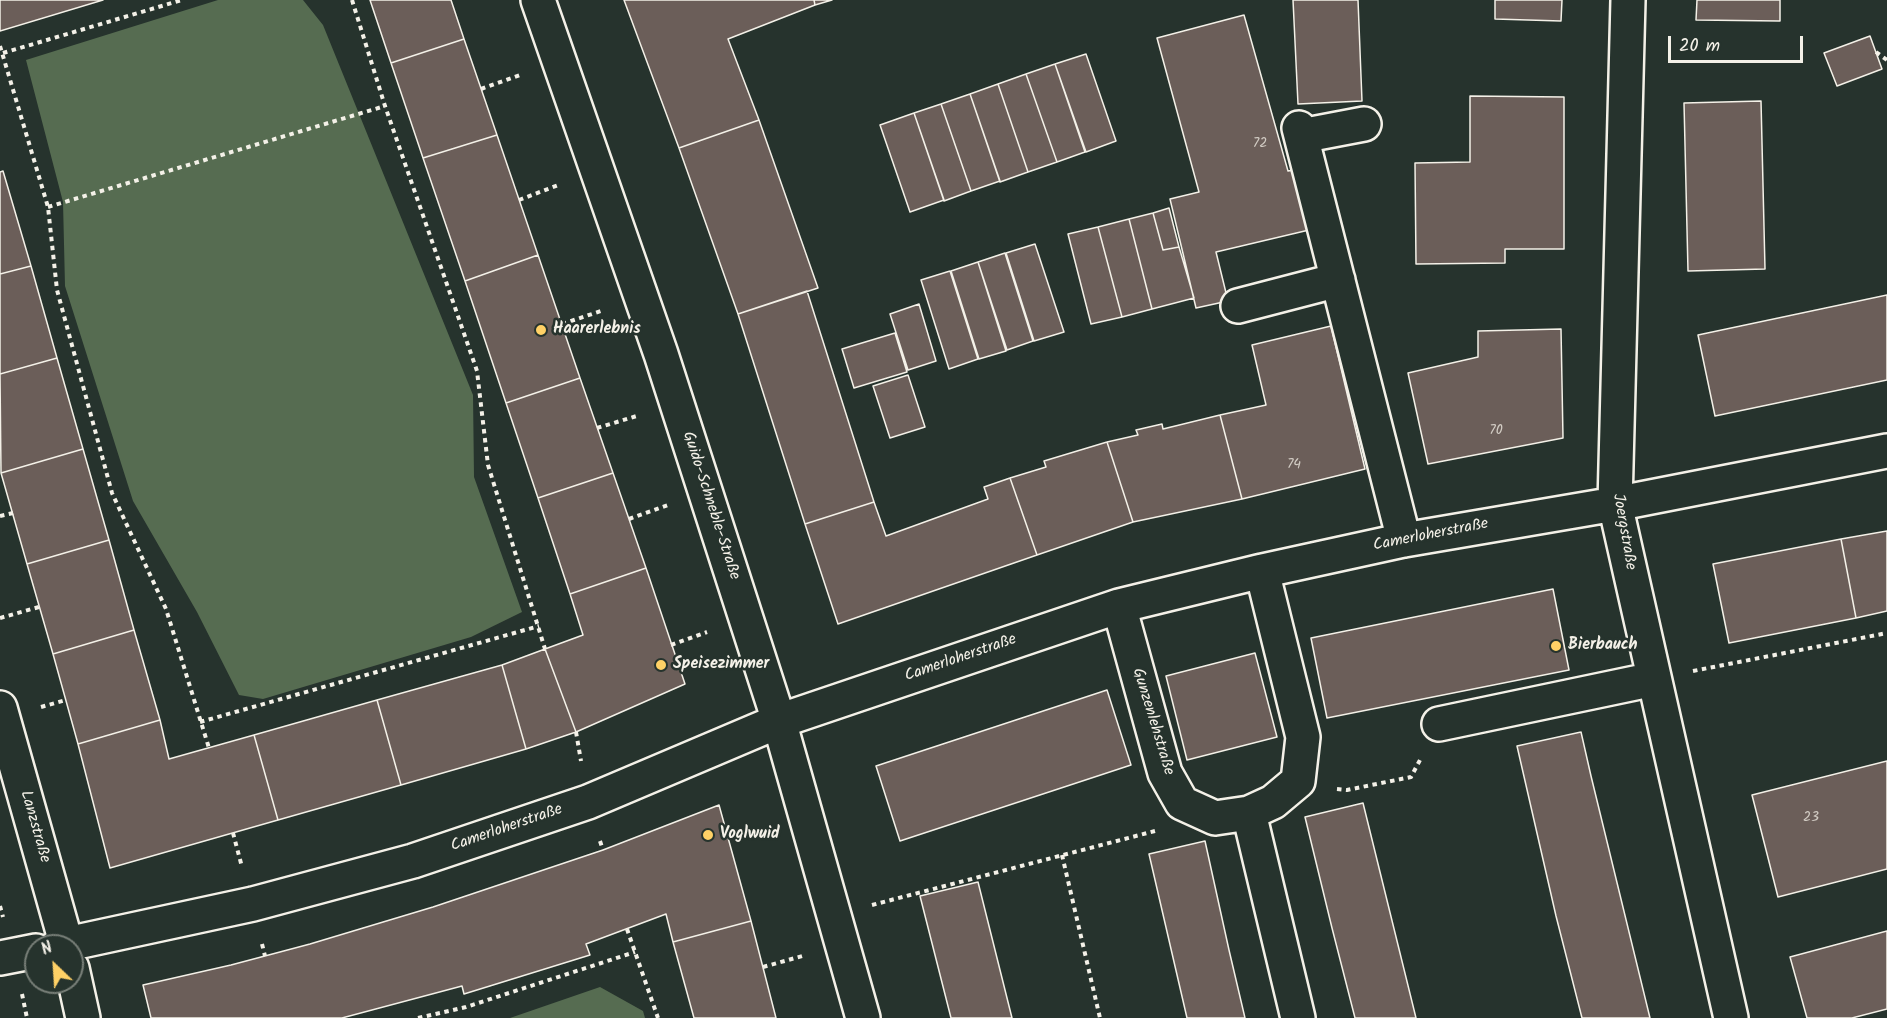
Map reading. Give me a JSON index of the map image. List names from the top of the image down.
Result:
{
  "streets": {
    "street": [
      "Guido-Schneble-Straße",
      "Joergstraße",
      "Camerloherstraße",
      "Gunzenlehstraße",
      "Lanzstraße"
    ]
  },
  "crossings": [
    ["Guido-Schneble-Straße", "Camerloherstraße"],
    ["Joergstraße", "Camerloherstraße"],
    ["Camerloherstraße", "Gunzenlehstraße"]
  ],
  "places": [
    "Haarerlebnis",
    "Bierbauch",
    "Speisezimmer",
    "Voglwuid"
  ],
  "house_numbers": [
    "72",
    "70",
    "74",
    "23"
  ],
  "scale_bar": "20 m",
  "north": "top left"
}
